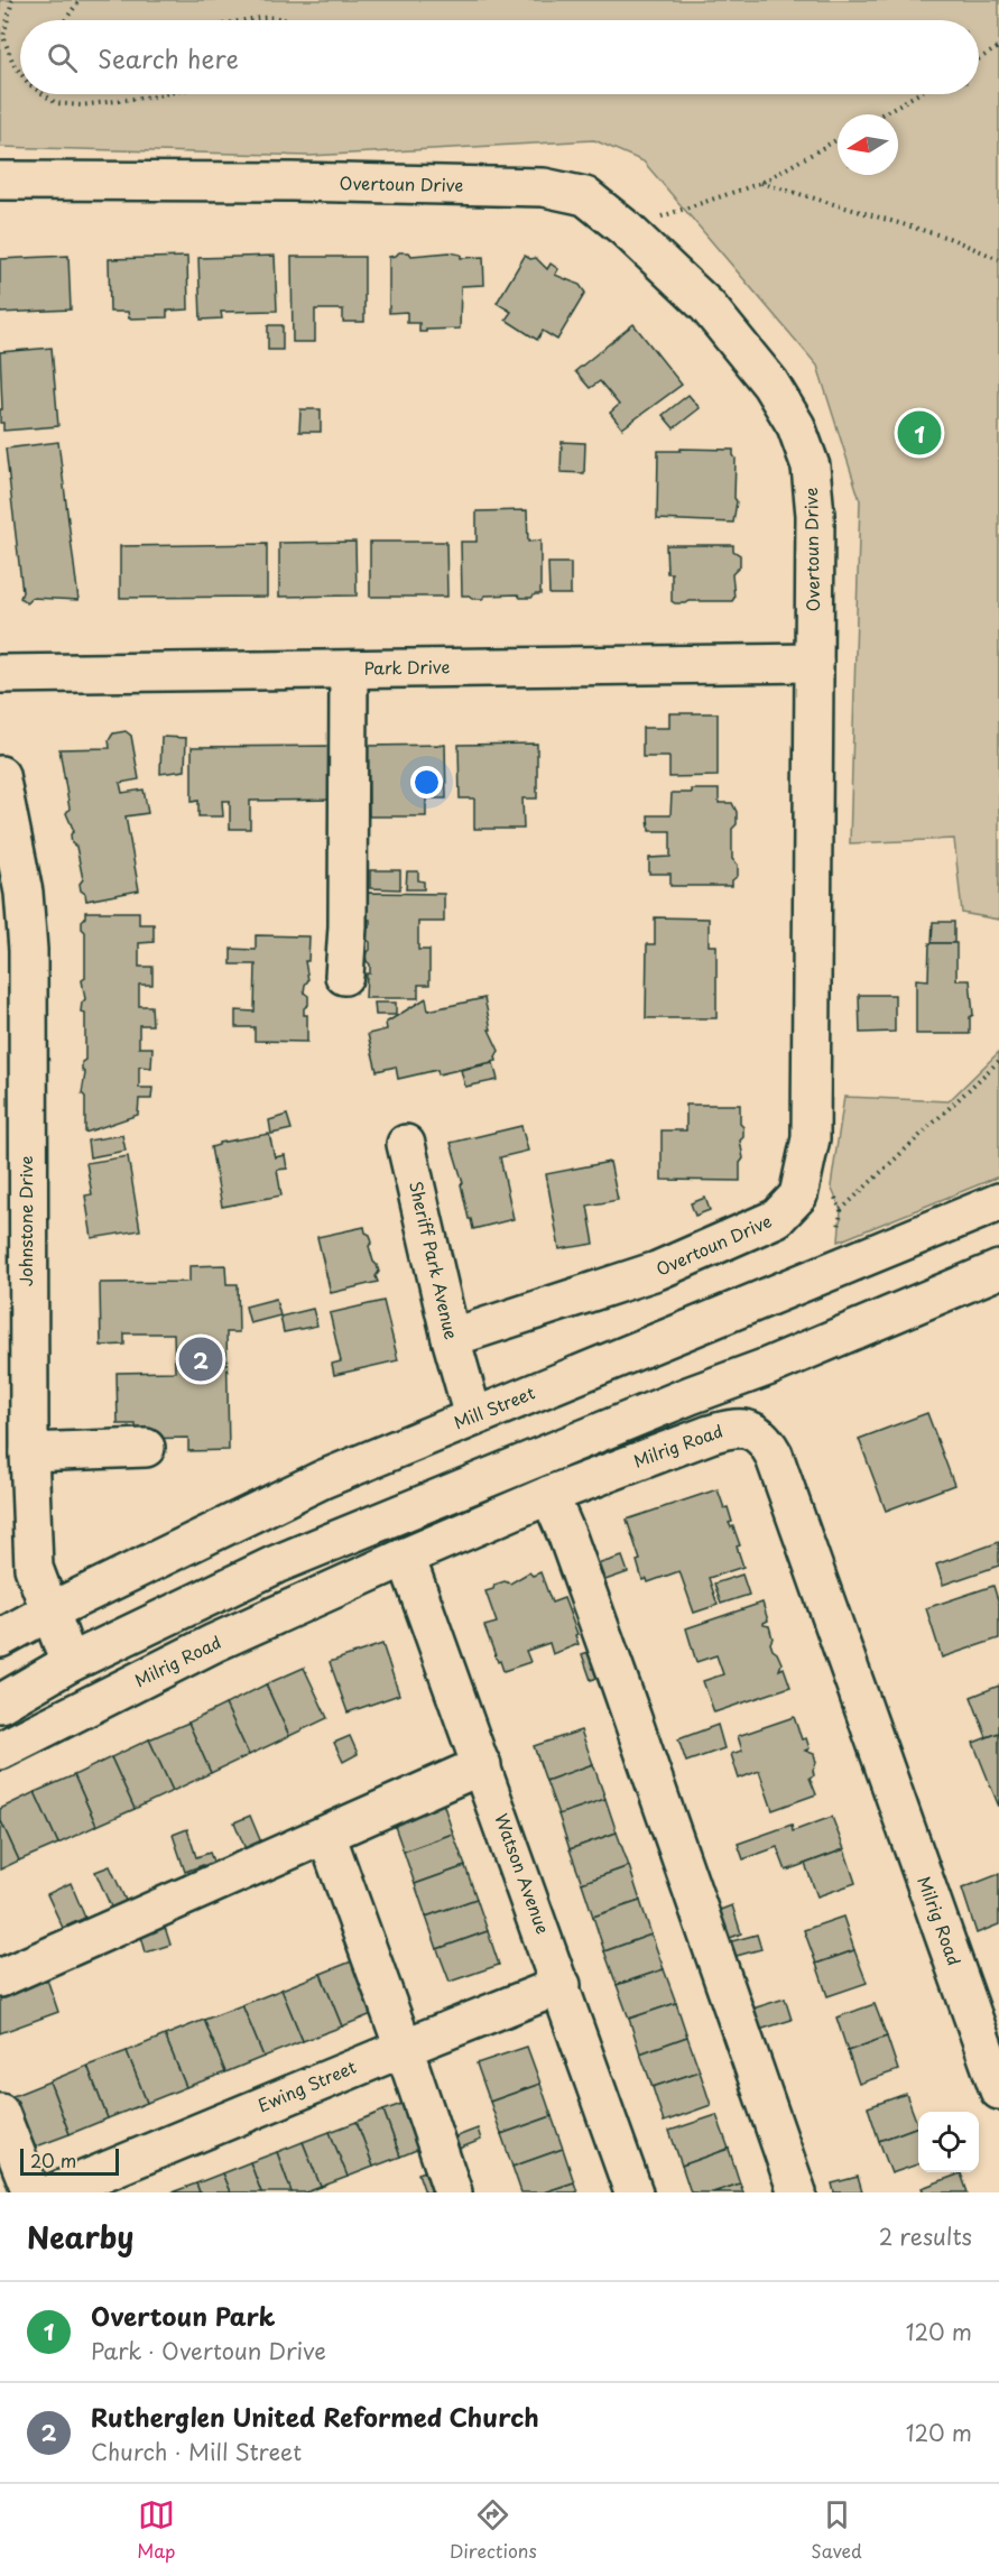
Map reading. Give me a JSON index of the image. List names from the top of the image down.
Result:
{
  "streets": {
    "street": [
      "Overtoun Drive",
      "Park Drive",
      "Johnstone Drive",
      "Sheriff Park Avenue",
      "Mill Street",
      "Milrig Road",
      "Watson Avenue",
      "Ewing Street"
    ]
  },
  "crossings": [
    ["Overtoun Drive", "Park Drive"],
    ["Overtoun Drive", "Sheriff Park Avenue"],
    ["Johnstone Drive", "Mill Street"],
    ["Sheriff Park Avenue", "Mill Street"],
    ["Milrig Road", "Watson Avenue"],
    ["Watson Avenue", "Ewing Street"]
  ],
  "scale_bar": "20 m",
  "north": "left",
  "page": {
    "search": "Search here",
    "pins": ["1", "2"],
    "scale": "20 m",
    "heading": ["Nearby", "2 results"],
    "list": [
      {
        "mark": "1",
        "name": "Overtoun Park",
        "note": "Park · Overtoun Drive",
        "value": "120 m"
      },
      {
        "mark": "2",
        "name": "Rutherglen United Reformed Church",
        "note": "Church · Mill Street",
        "value": "120 m"
      }
    ],
    "nav": ["Map", "Directions", "Saved"]
  }
}
